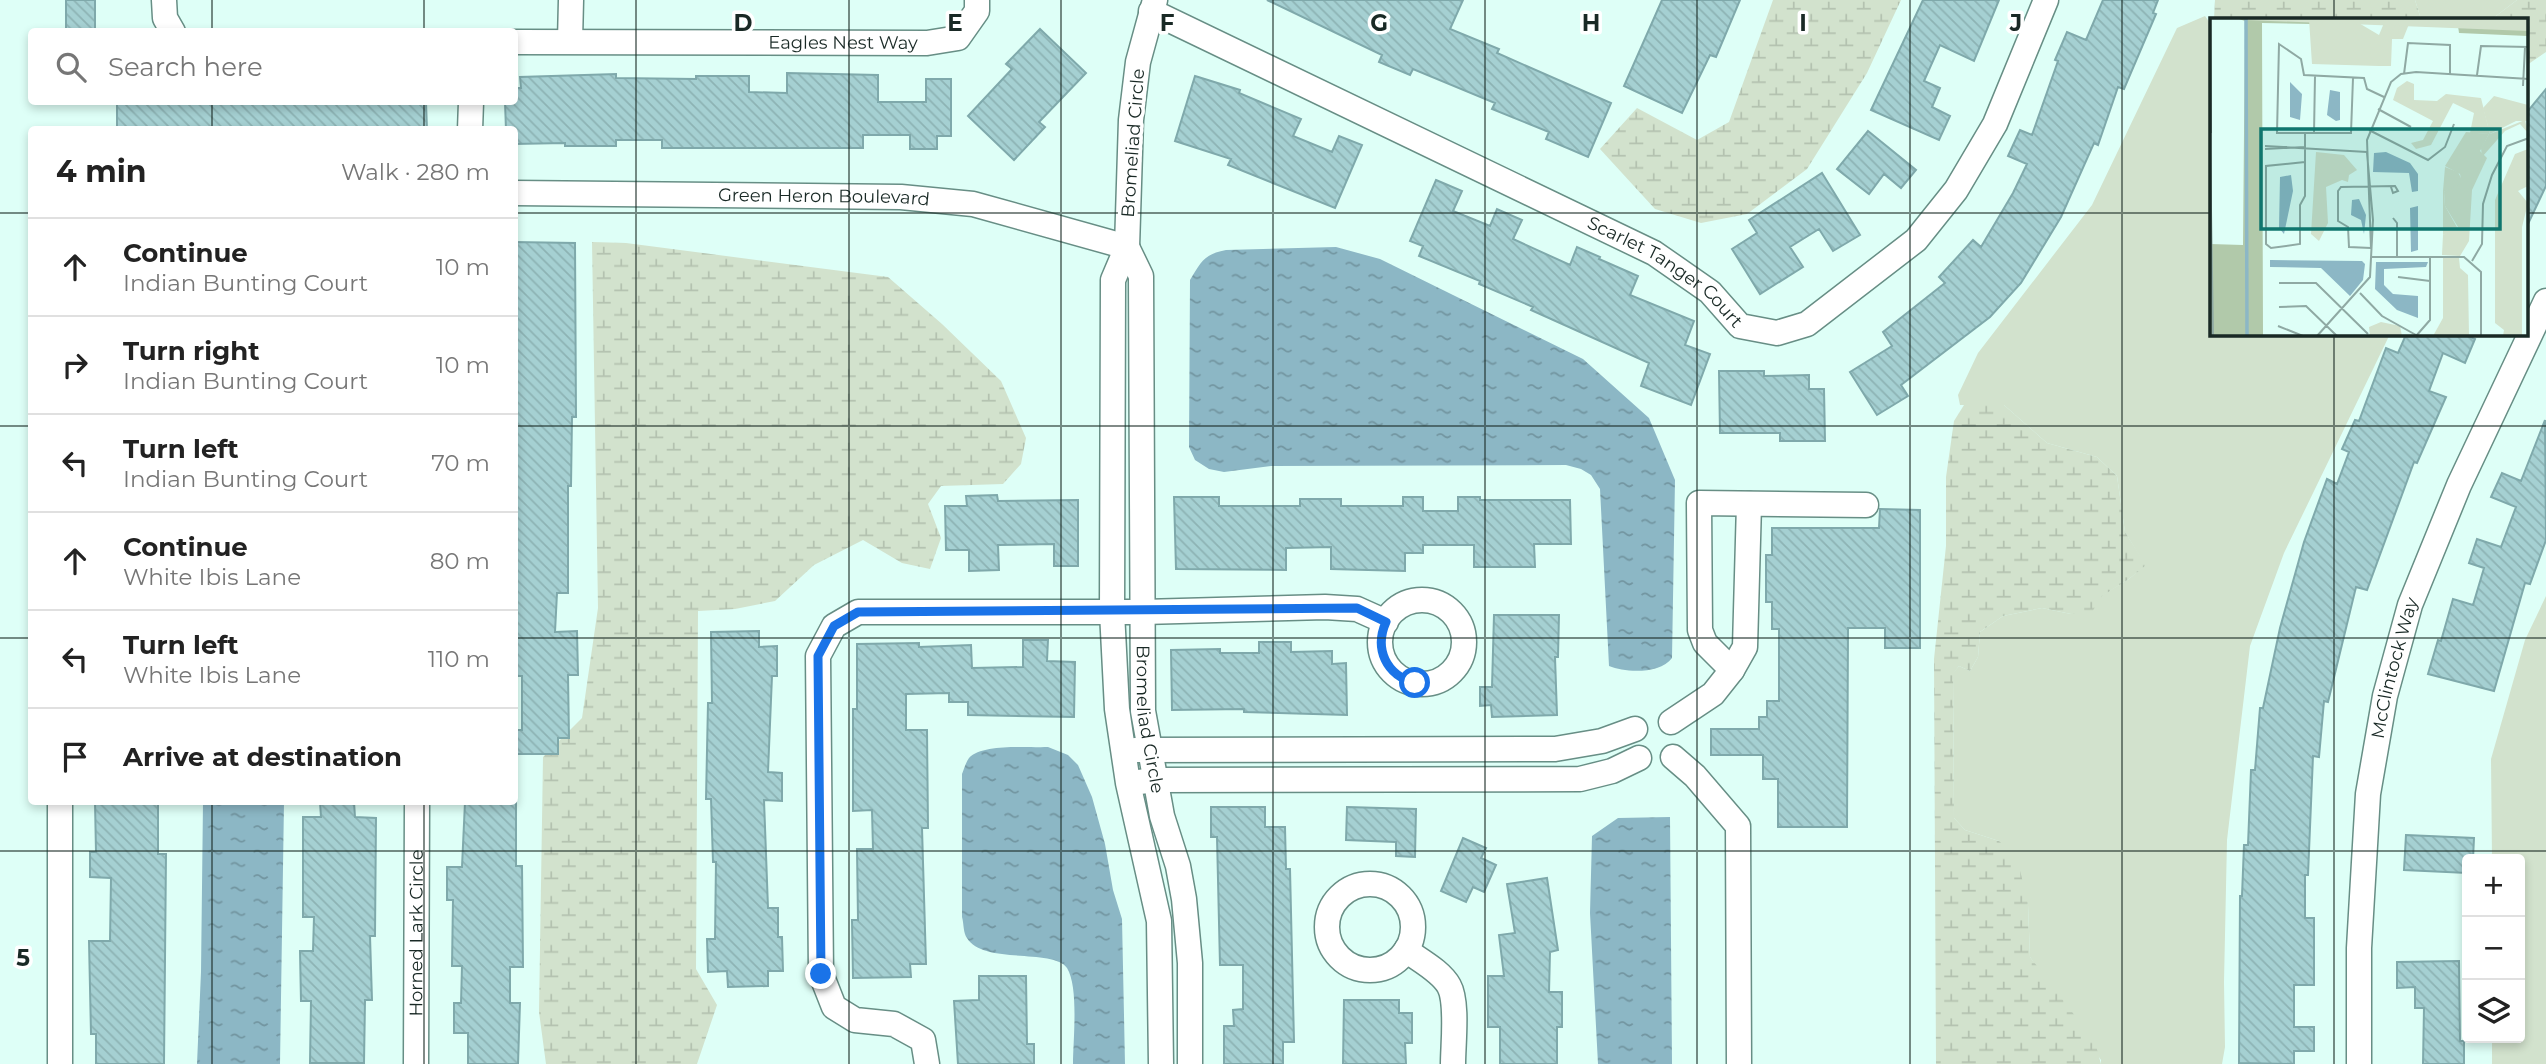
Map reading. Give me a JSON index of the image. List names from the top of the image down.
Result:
{
  "streets": {
    "street": [
      "Eagles Nest Way",
      "Bromeliad Circle",
      "Green Heron Boulevard",
      "Scarlet Tanger Court",
      "McClintock Way",
      "Horned Lark Circle"
    ]
  },
  "crossings": [
    ["Bromeliad Circle", "Green Heron Boulevard"],
    ["Bromeliad Circle", "Scarlet Tanger Court"]
  ],
  "page": {
    "search": "Search here",
    "heading": ["4 min", "Walk · 280 m"],
    "list": [
      ["Continue", "Indian Bunting Court", "10 m"],
      ["Turn right", "Indian Bunting Court", "10 m"],
      ["Turn left", "Indian Bunting Court", "70 m"],
      ["Continue", "White Ibis Lane", "80 m"],
      ["Turn left", "White Ibis Lane", "110 m"],
      "Arrive at destination"
    ],
    "map_buttons": ["+", "−"]
  },
  "grid": {
    "columns": [
      "D",
      "E",
      "F",
      "G",
      "H",
      "I",
      "J"
    ],
    "rows": ["5"]
  }
}
